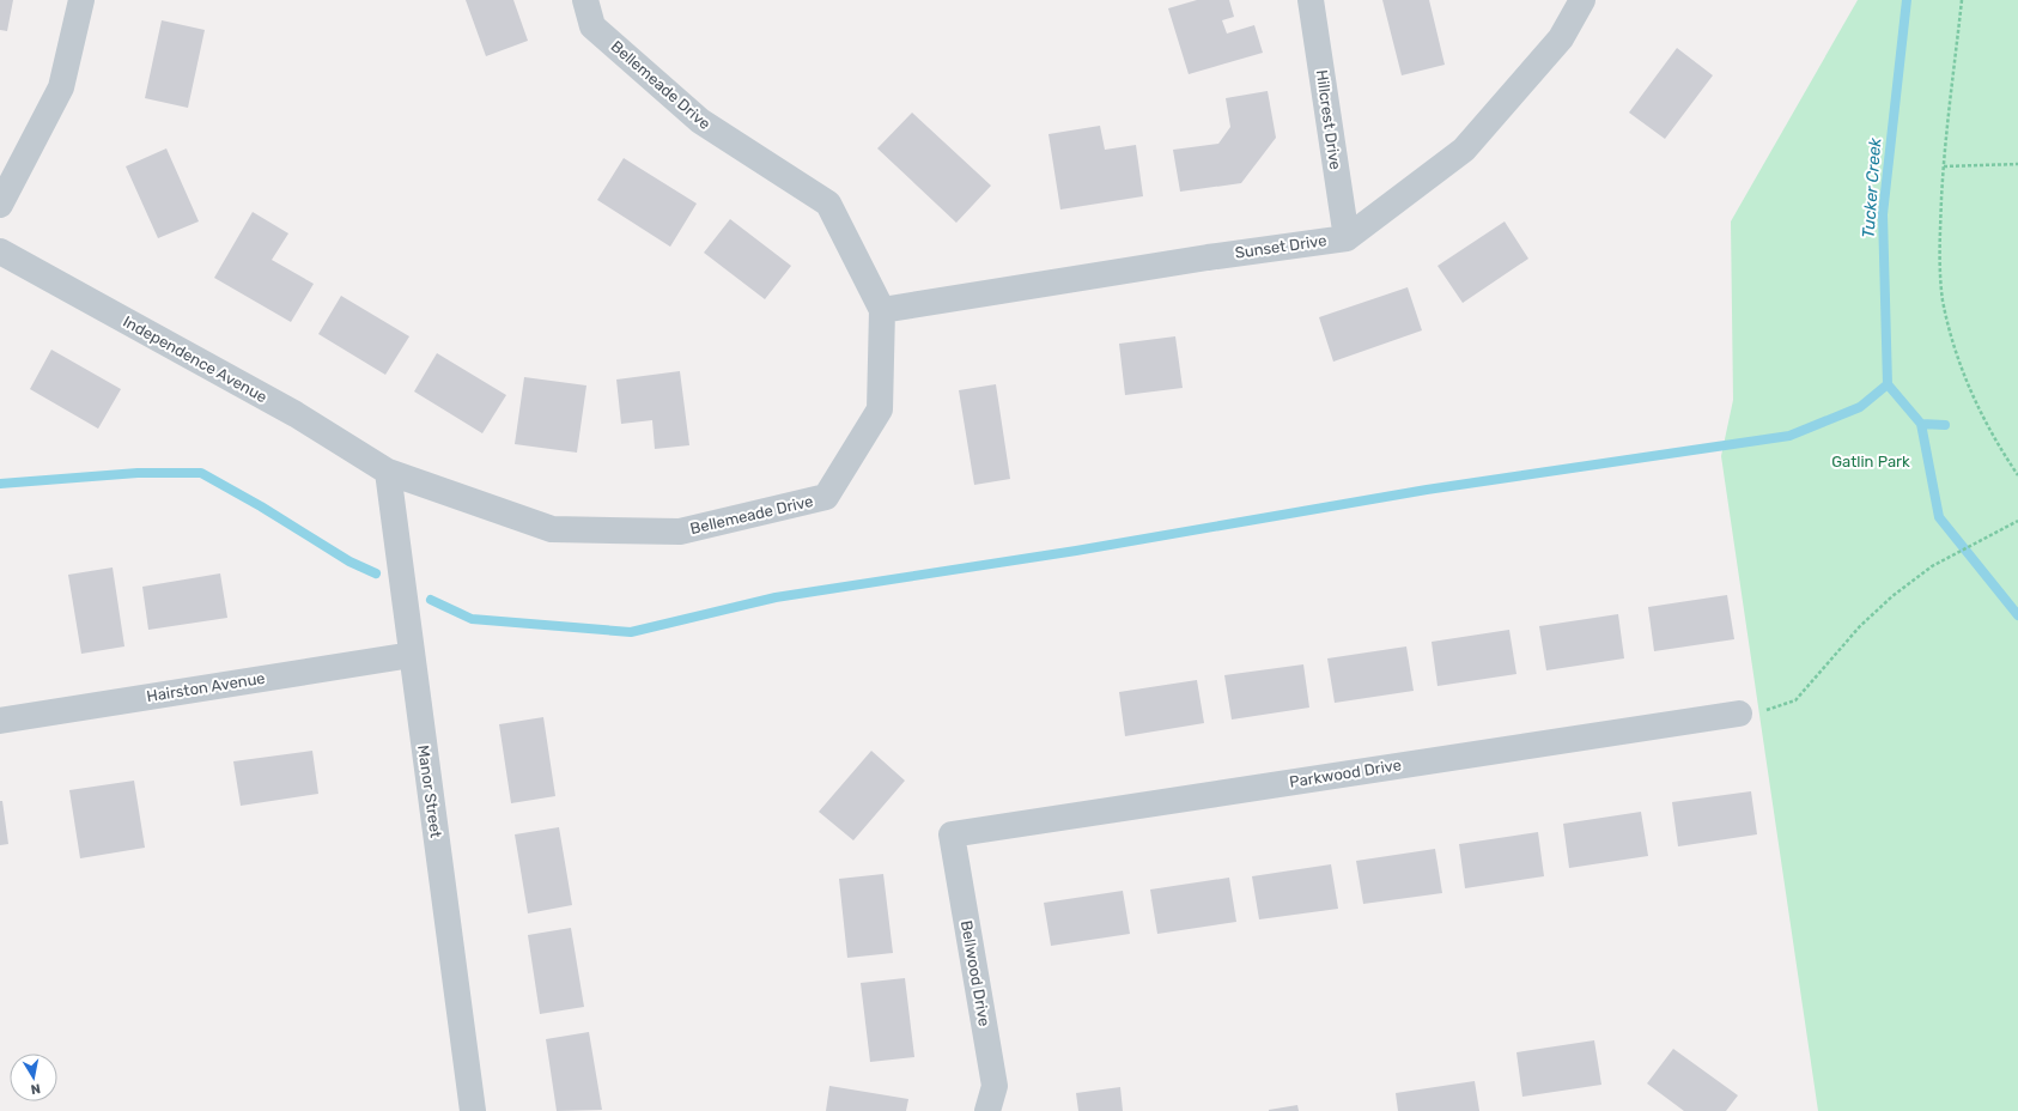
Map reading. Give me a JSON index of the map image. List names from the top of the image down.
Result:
{
  "streets": {
    "street": [
      "Bellemeade Drive",
      "Hillcrest Drive",
      "Sunset Drive",
      "Independence Avenue",
      "Hairston Avenue",
      "Parkwood Drive",
      "Manor Street",
      "Bellwood Drive"
    ]
  },
  "crossings": [
    ["Bellemeade Drive", "Sunset Drive"],
    ["Bellemeade Drive", "Independence Avenue"],
    ["Bellemeade Drive", "Manor Street"],
    ["Hillcrest Drive", "Sunset Drive"],
    ["Independence Avenue", "Manor Street"],
    ["Hairston Avenue", "Manor Street"],
    ["Parkwood Drive", "Bellwood Drive"]
  ],
  "water": ["Tucker Creek"],
  "parks": ["Gatlin Park"],
  "north": "bottom"
}
